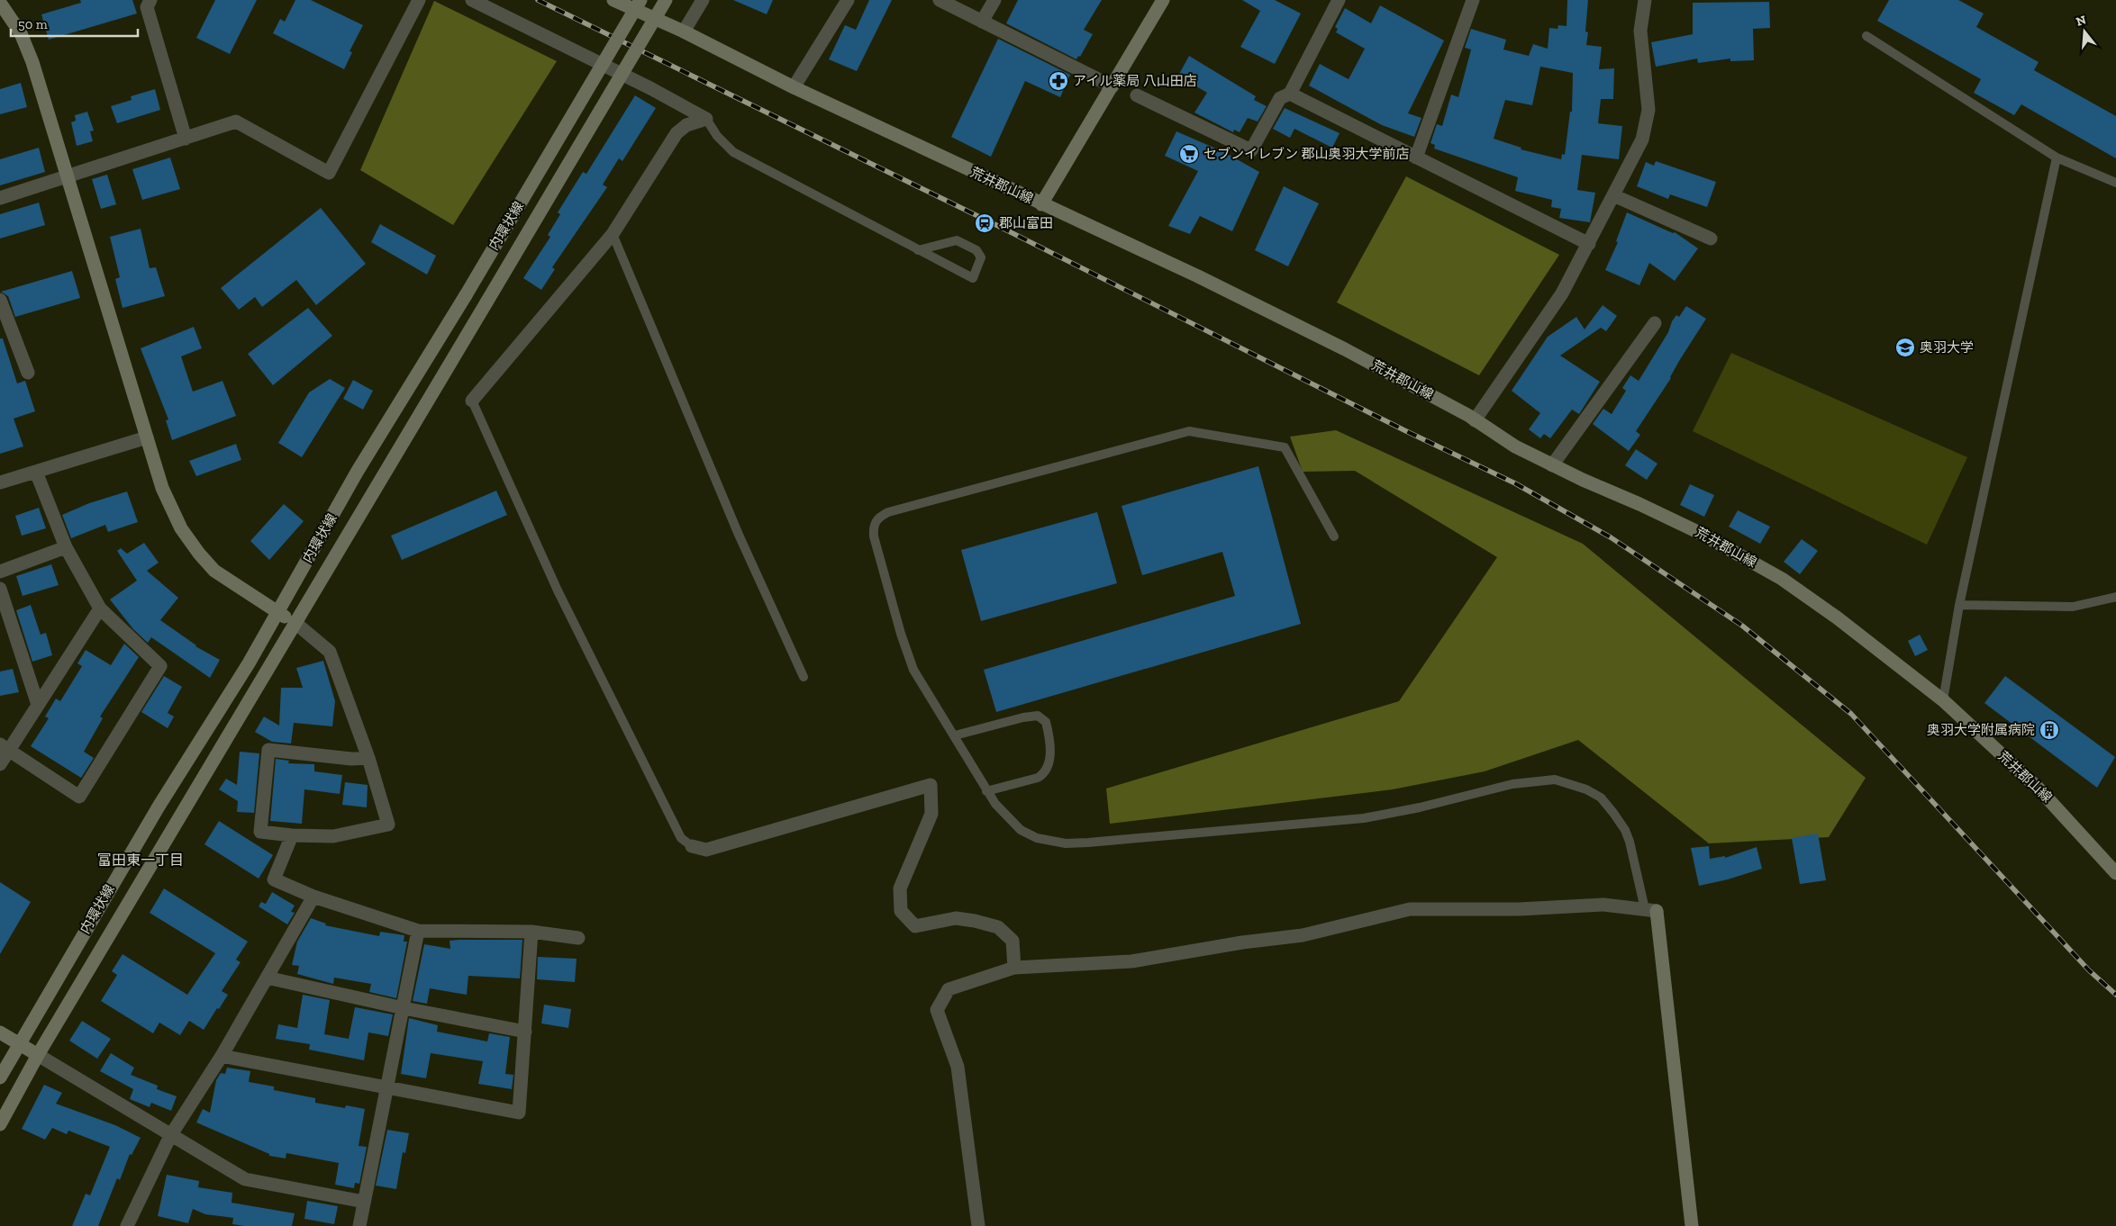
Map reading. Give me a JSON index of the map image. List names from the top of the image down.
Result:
{
  "streets": {
    "street": ["荒井郡山線", "内環状線"]
  },
  "districts": ["富田東一丁目"],
  "places": {
    "pharmacy": ["アイル薬局 八山田店"],
    "supermarket": ["セブンイレブン 郡山奥羽大学前店"],
    "station": ["郡山富田"],
    "school or university": ["奥羽大学"],
    "building": ["奥羽大学附属病院"]
  },
  "scale_bar": "50 m",
  "north": "top"
}
